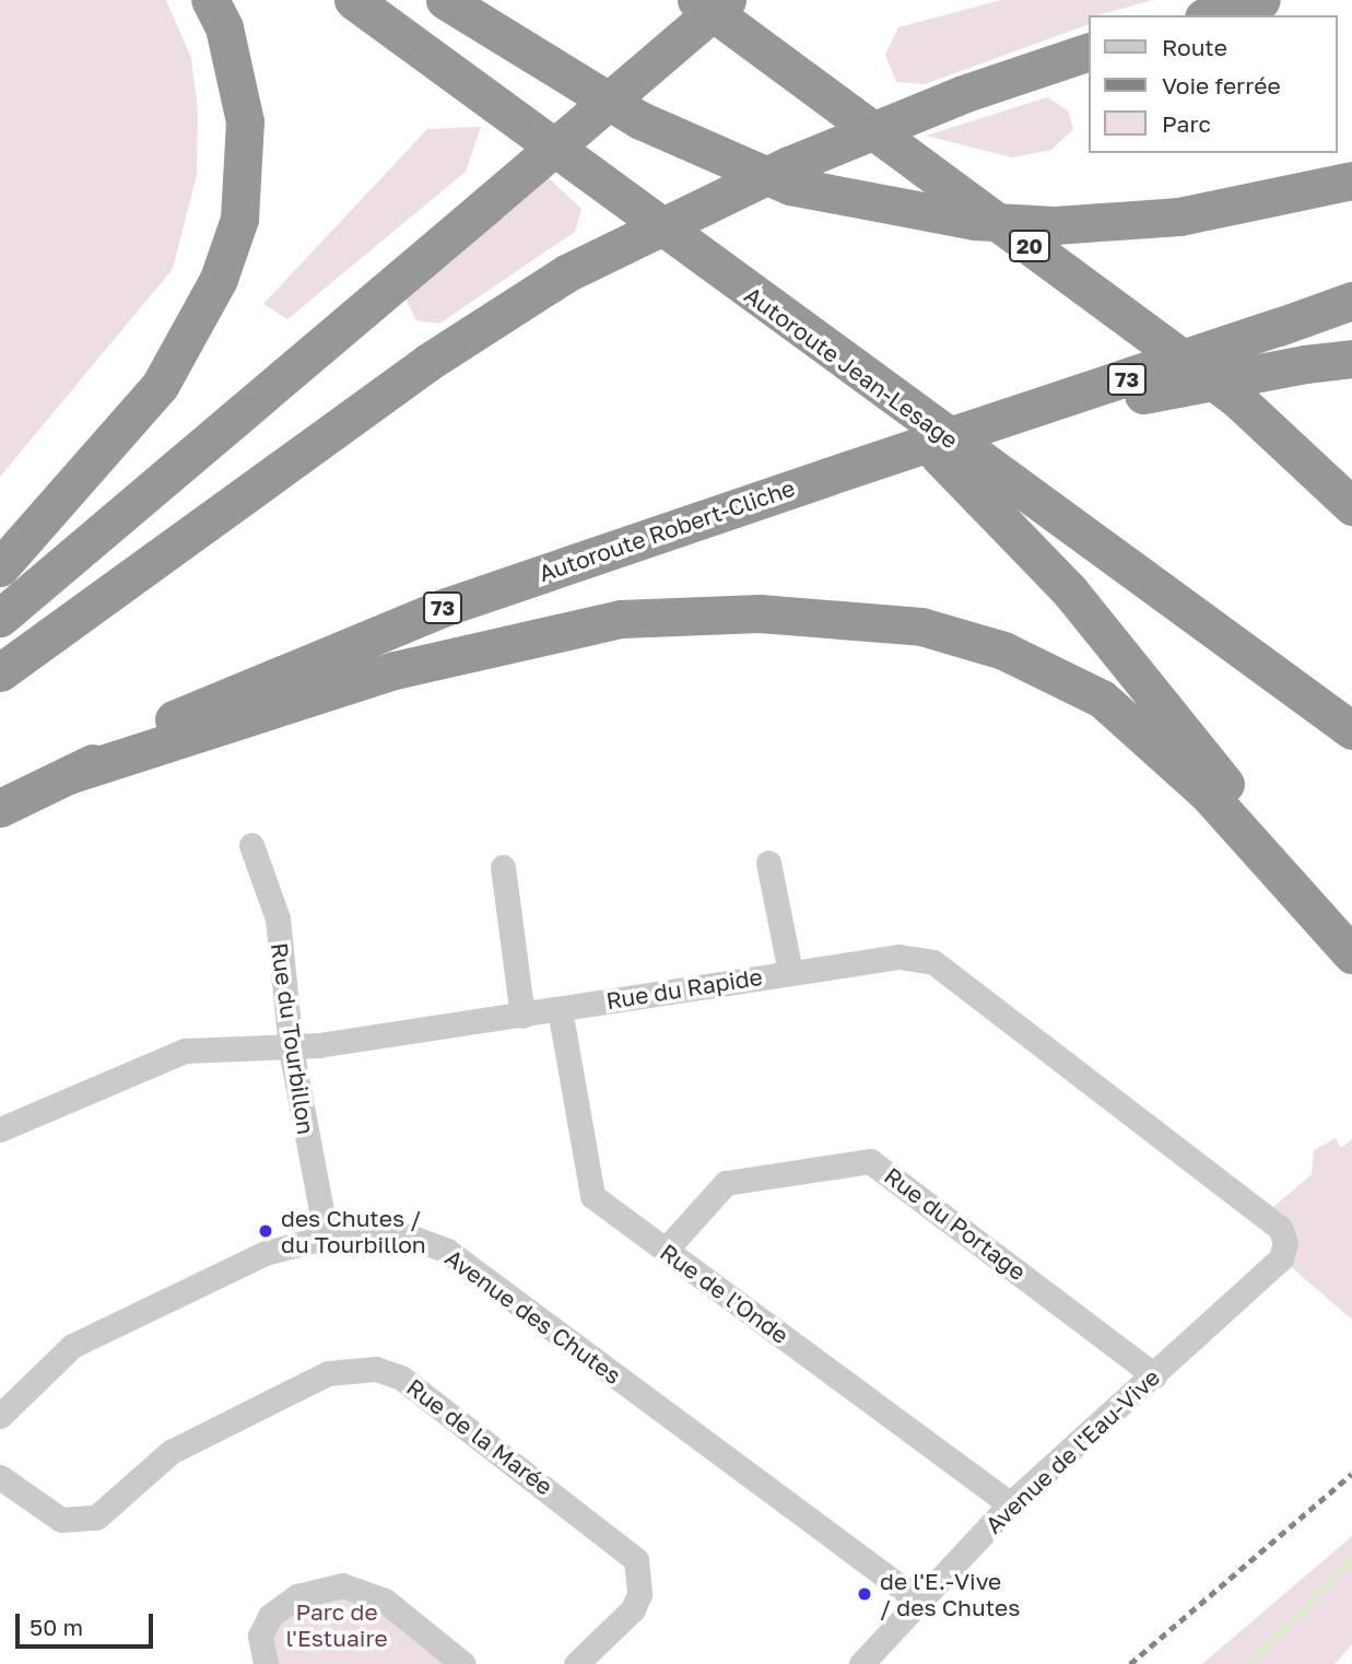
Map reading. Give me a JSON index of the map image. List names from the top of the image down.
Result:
{
  "streets": {
    "highway": [
      "20",
      "Autoroute Jean-Lesage",
      "73",
      "Autoroute Robert-Cliche"
    ],
    "street": [
      "Rue du Rapide",
      "Rue du Tourbillon",
      "Rue du Portage",
      "Rue de l'Onde",
      "Avenue des Chutes",
      "Rue de la Marée",
      "Avenue de l'Eau-Vive"
    ]
  },
  "crossings": [
    ["Rue du Rapide", "Rue du Tourbillon"],
    ["Rue du Rapide", "Rue de l'Onde"],
    ["Rue du Rapide", "Avenue de l'Eau-Vive"],
    ["Rue du Tourbillon", "Avenue des Chutes"],
    ["Rue du Portage", "Rue de l'Onde"],
    ["Rue du Portage", "Avenue de l'Eau-Vive"],
    ["Rue de l'Onde", "Avenue de l'Eau-Vive"],
    ["Avenue des Chutes", "Avenue de l'Eau-Vive"]
  ],
  "parks": ["Parc de l'Estuaire"],
  "places": ["des Chutes / du Tourbillon", "de l'E.-Vive / des Chutes"],
  "legend": ["Route", "Voie ferrée", "Parc"],
  "scale_bar": "50 m"
}
